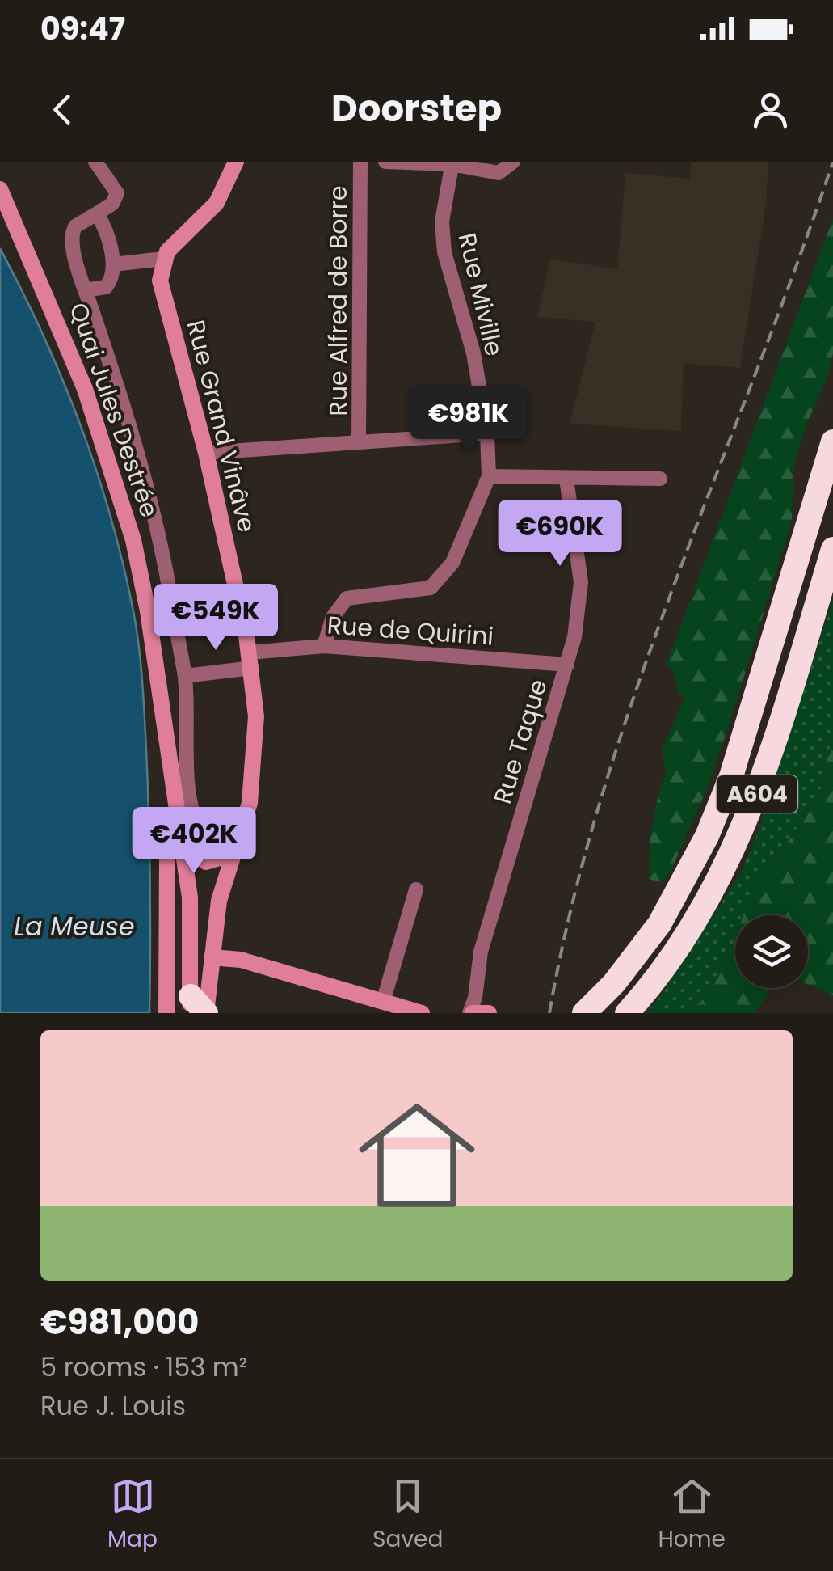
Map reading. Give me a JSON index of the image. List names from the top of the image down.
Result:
{
  "streets": {
    "highway": ["A604"],
    "street": [
      "Rue Miville",
      "Rue Alfred de Borre",
      "Quai Jules Destrée",
      "Rue Grand Vinâve",
      "Rue de Quirini",
      "Rue Taque"
    ]
  },
  "crossings": [
    ["Rue Grand Vinâve", "Rue de Quirini"],
    ["Rue de Quirini", "Rue Taque"]
  ],
  "water": ["La Meuse"],
  "page": {
    "status": "09:47",
    "header": "Doorstep",
    "price": [
      "€981K",
      "€690K",
      "€549K",
      "€402K"
    ],
    "list": [
      {
        "name": "€981,000",
        "note": "5 rooms · 153 m² · Rue J. Louis"
      }
    ],
    "tabs": ["Map", "Saved", "Home"]
  }
}
